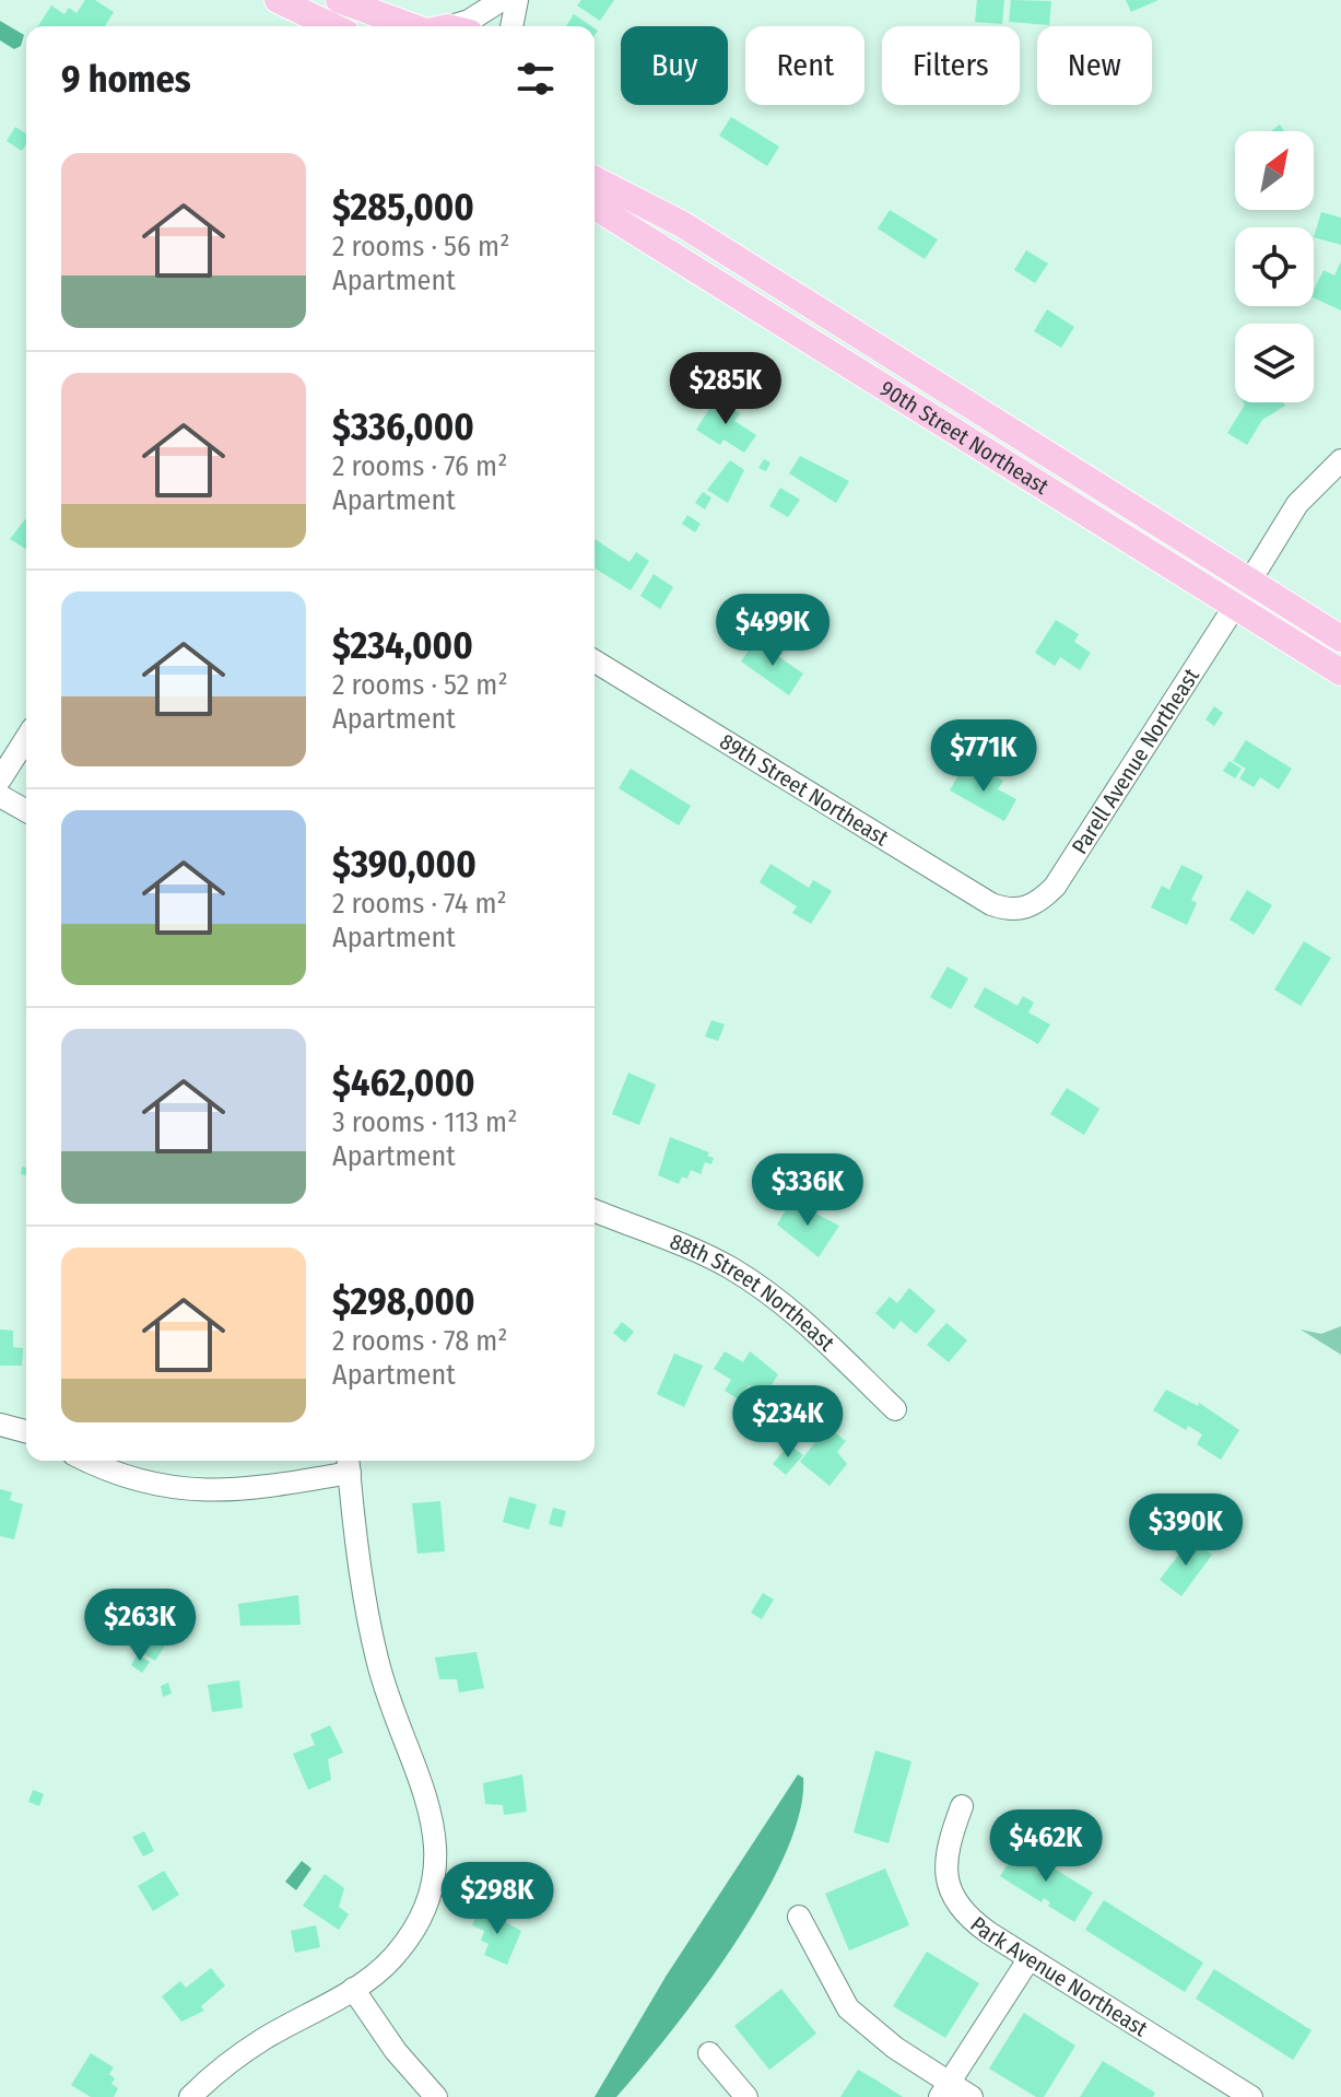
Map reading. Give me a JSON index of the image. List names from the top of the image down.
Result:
{
  "streets": {
    "main road": ["90th Street Northeast"],
    "street": [
      "Parell Avenue Northeast",
      "89th Street Northeast",
      "88th Street Northeast",
      "Park Avenue Northeast"
    ]
  },
  "crossings": [
    ["90th Street Northeast", "Parell Avenue Northeast"],
    ["Parell Avenue Northeast", "89th Street Northeast"]
  ],
  "north": "top right",
  "page": {
    "chip": [
      "Buy",
      "Rent",
      "Filters",
      "New"
    ],
    "heading": "9 homes",
    "list": [
      {
        "name": "$285,000",
        "note": "2 rooms · 56 m² · Apartment"
      },
      {
        "name": "$336,000",
        "note": "2 rooms · 76 m² · Apartment"
      },
      {
        "name": "$234,000",
        "note": "2 rooms · 52 m² · Apartment"
      },
      {
        "name": "$390,000",
        "note": "2 rooms · 74 m² · Apartment"
      },
      {
        "name": "$462,000",
        "note": "3 rooms · 113 m² · Apartment"
      },
      {
        "name": "$298,000",
        "note": "2 rooms · 78 m² · Apartment"
      }
    ],
    "price": [
      "$285K",
      "$499K",
      "$771K",
      "$336K",
      "$234K",
      "$390K",
      "$263K",
      "$462K",
      "$298K"
    ]
  }
}
